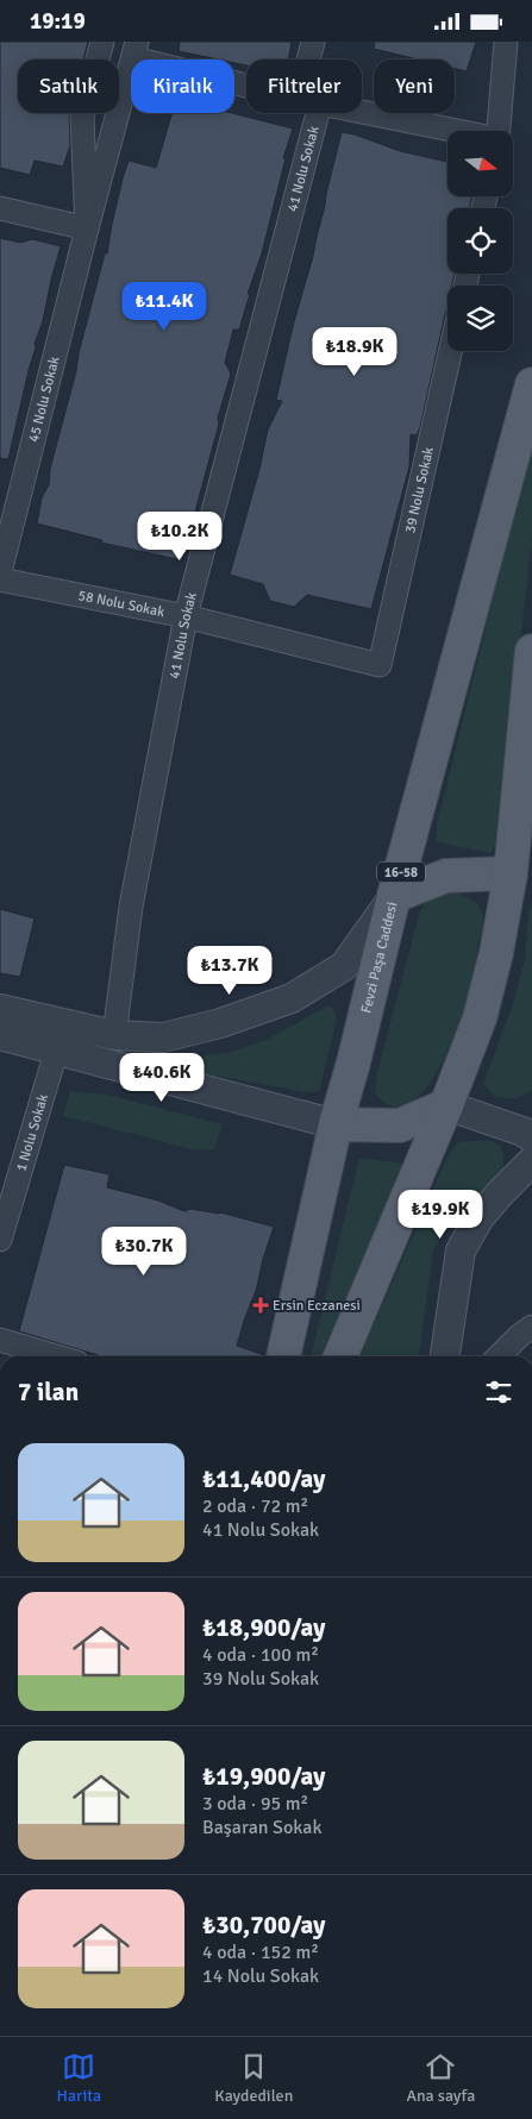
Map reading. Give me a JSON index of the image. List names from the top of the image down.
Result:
{
  "streets": {
    "main road": ["16-58", "Fevzi Paşa Caddesi"],
    "street": [
      "41 Nolu Sokak",
      "45 Nolu Sokak",
      "39 Nolu Sokak",
      "58 Nolu Sokak",
      "1 Nolu Sokak"
    ]
  },
  "crossings": [
    ["41 Nolu Sokak", "58 Nolu Sokak"],
    ["39 Nolu Sokak", "58 Nolu Sokak"]
  ],
  "places": {
    "health": ["Ersin Eczanesi"]
  },
  "north": "right",
  "page": {
    "status": "19:19",
    "chip": [
      "Satılık",
      "Kiralık",
      "Filtreler",
      "Yeni"
    ],
    "price": [
      "₺11.4K",
      "₺18.9K",
      "₺10.2K",
      "₺13.7K",
      "₺40.6K",
      "₺19.9K",
      "₺30.7K"
    ],
    "heading": "7 ilan",
    "list": [
      {
        "name": "₺11,400/ay",
        "note": "2 oda · 72 m² · 41 Nolu Sokak"
      },
      {
        "name": "₺18,900/ay",
        "note": "4 oda · 100 m² · 39 Nolu Sokak"
      },
      {
        "name": "₺19,900/ay",
        "note": "3 oda · 95 m² · Başaran Sokak"
      },
      {
        "name": "₺30,700/ay",
        "note": "4 oda · 152 m² · 14 Nolu Sokak"
      }
    ],
    "tabs": ["Harita", "Kaydedilen", "Ana sayfa"]
  }
}
